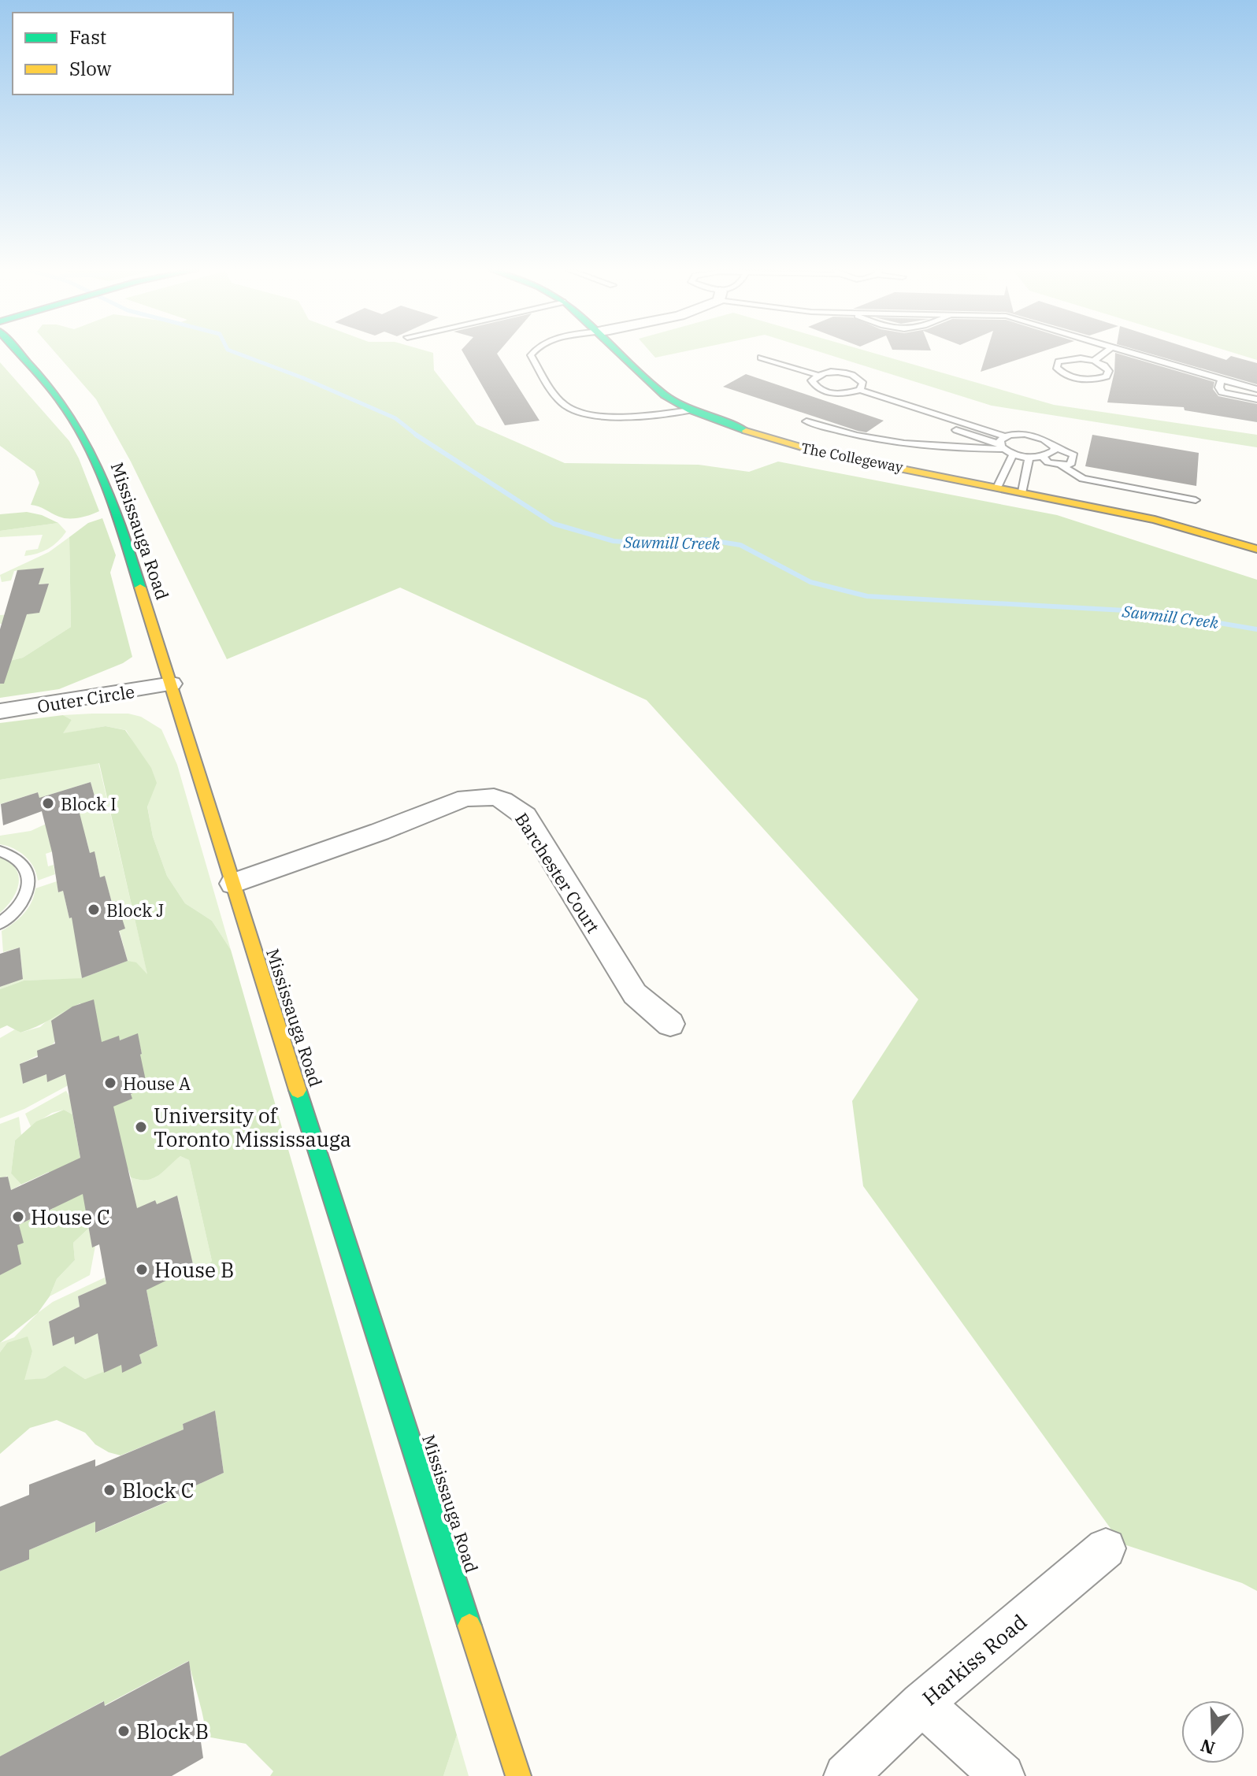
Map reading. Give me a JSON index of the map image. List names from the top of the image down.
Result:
{
  "streets": {
    "main road": ["The Collegeway", "Mississauga Road"],
    "street": ["Outer Circle", "Barchester Court", "Harkiss Road"]
  },
  "crossings": [
    ["Mississauga Road", "Outer Circle"],
    ["Mississauga Road", "Barchester Court"]
  ],
  "water": ["Sawmill Creek"],
  "places": [
    "Block I",
    "Block J",
    "House A",
    "University of Toronto Mississauga",
    "House C",
    "House B",
    "Block C",
    "Block B"
  ],
  "legend": ["Fast", "Slow"],
  "north": "bottom"
}
